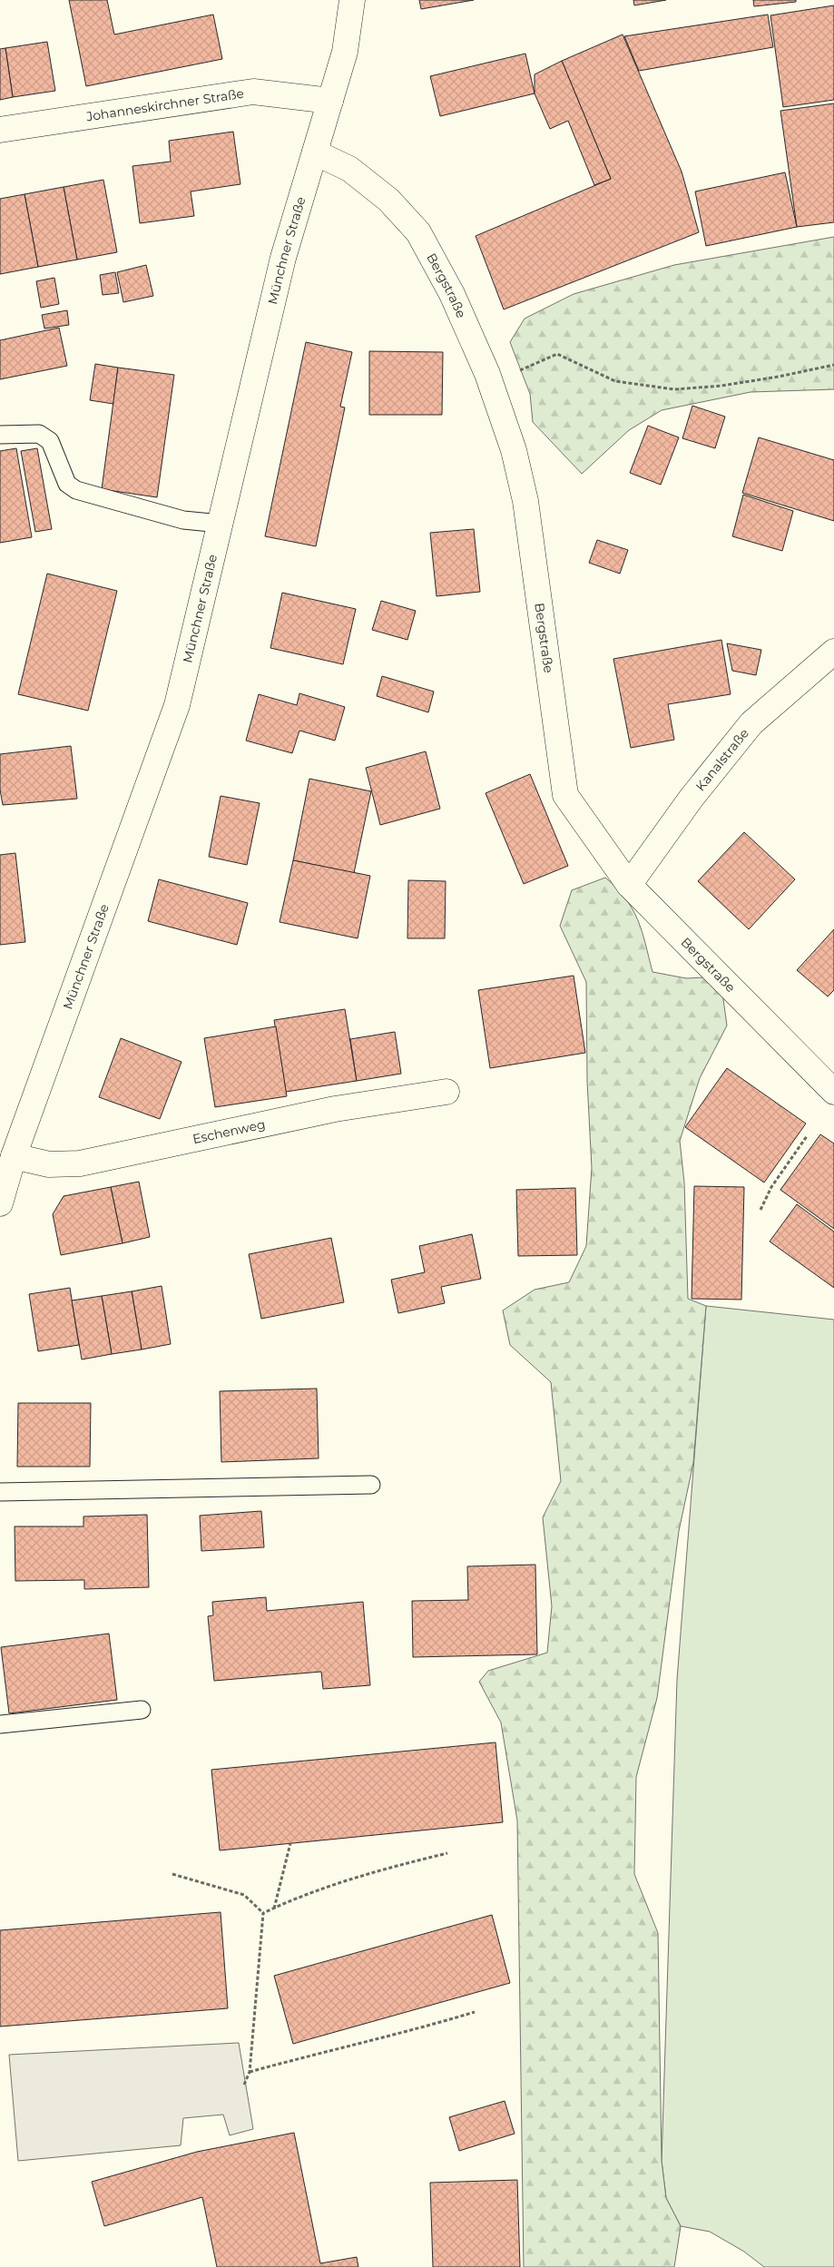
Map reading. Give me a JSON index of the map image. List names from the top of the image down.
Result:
{
  "streets": {
    "street": [
      "Johanneskirchner Straße",
      "Münchner Straße",
      "Bergstraße",
      "Kanalstraße",
      "Eschenweg"
    ]
  },
  "crossings": [
    ["Johanneskirchner Straße", "Münchner Straße"],
    ["Münchner Straße", "Bergstraße"],
    ["Münchner Straße", "Eschenweg"],
    ["Bergstraße", "Kanalstraße"]
  ]
}
